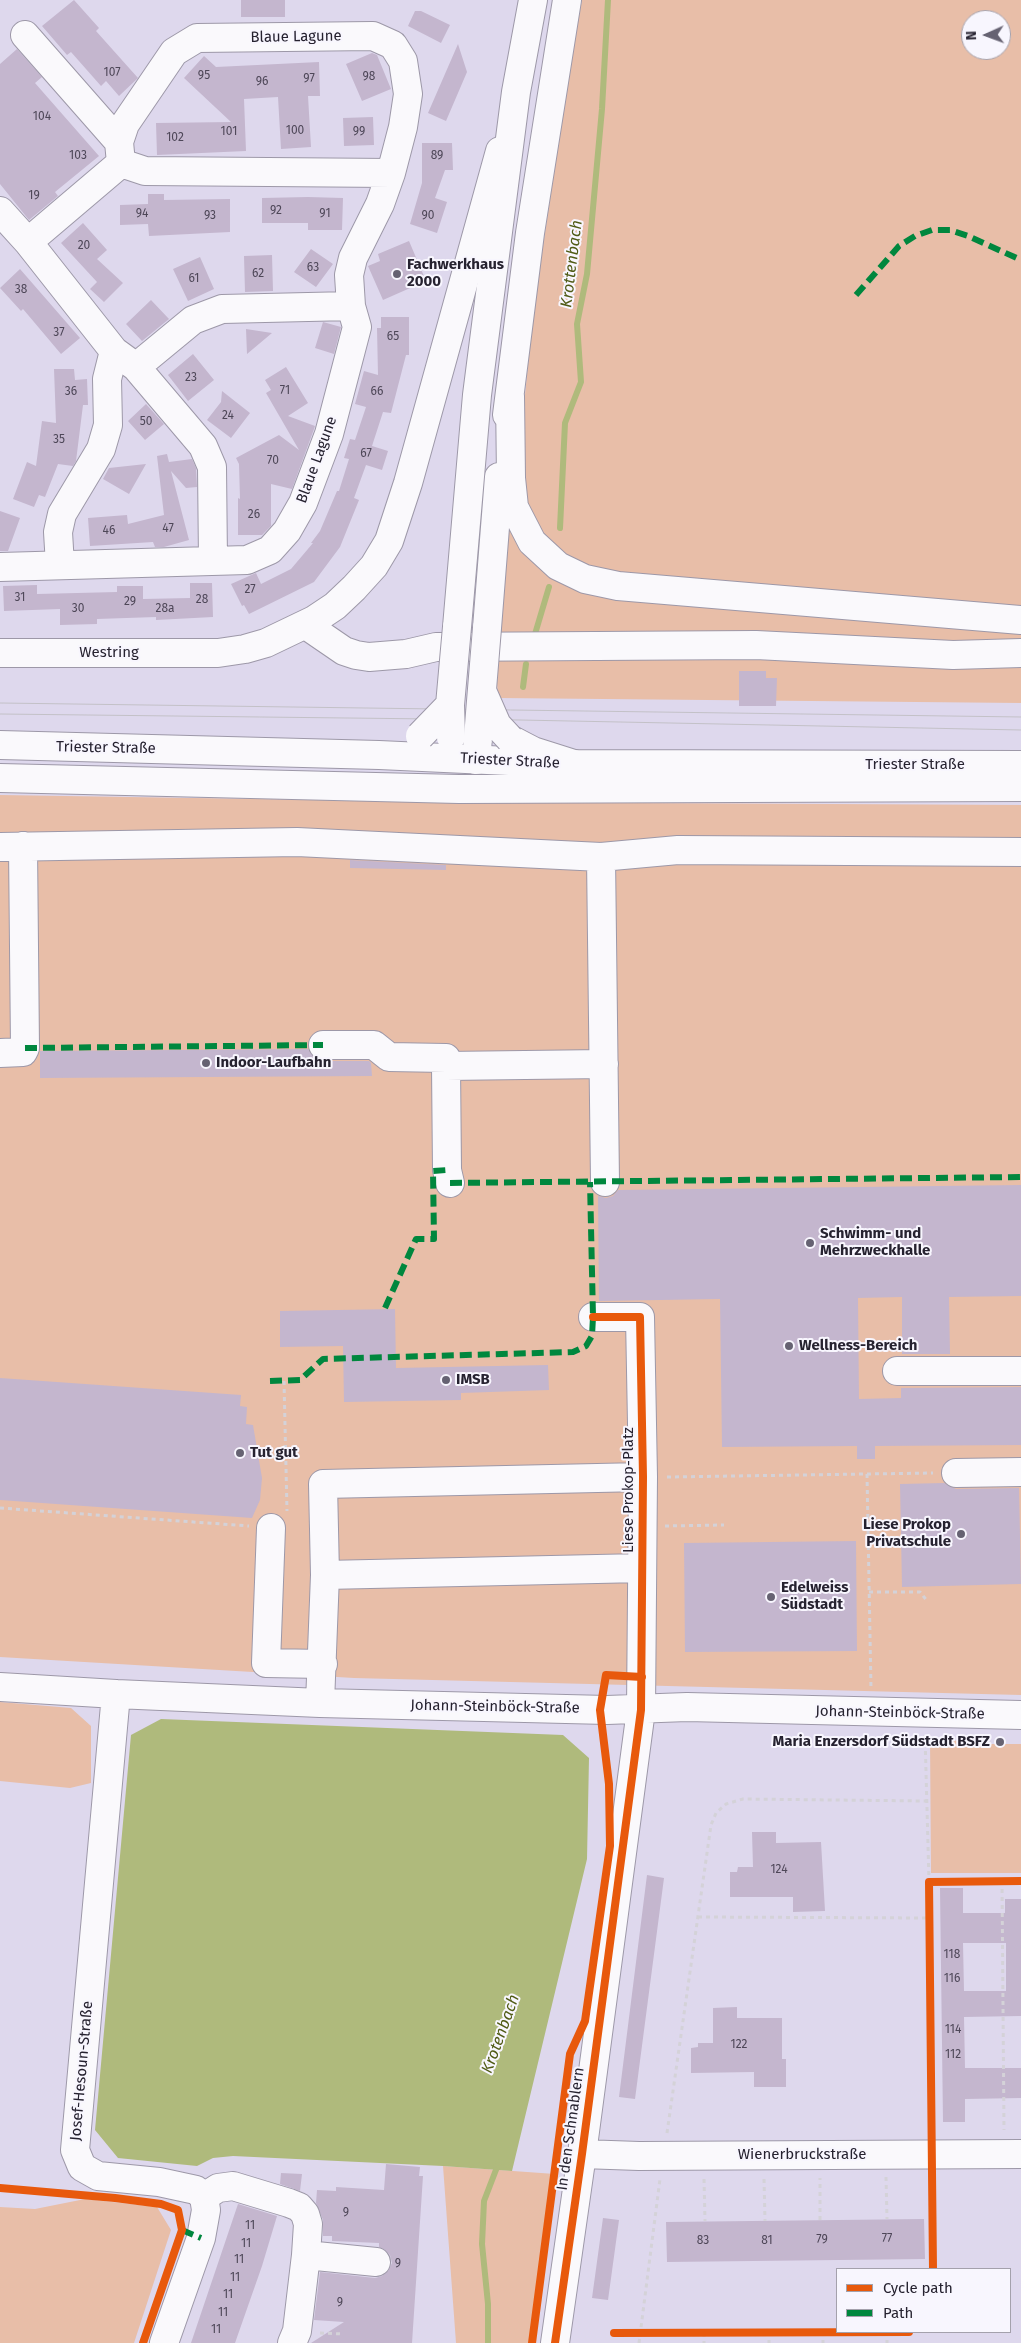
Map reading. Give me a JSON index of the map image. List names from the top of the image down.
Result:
{
  "streets": {
    "main road": [
      "Blaue Lagune",
      "Westring",
      "Triester Straße",
      "Liese Prokop-Platz",
      "Johann-Steinböck-Straße",
      "Josef-Hesoun-Straße",
      "In den Schnablern",
      "Wienerbruckstraße"
    ]
  },
  "crossings": [
    ["Liese Prokop-Platz", "Johann-Steinböck-Straße"],
    ["Liese Prokop-Platz", "In den Schnablern"],
    ["Johann-Steinböck-Straße", "Josef-Hesoun-Straße"],
    ["Johann-Steinböck-Straße", "In den Schnablern"],
    ["In den Schnablern", "Wienerbruckstraße"]
  ],
  "water": ["Krottenbach", "Krotenbach"],
  "places": [
    "Fachwerkhaus 2000",
    "Indoor-Laufbahn",
    "Schwimm- und Mehrzweckhalle",
    "Wellness-Bereich",
    "IMSB",
    "Tut gut",
    "Liese Prokop Privatschule",
    "Edelweiss Südstadt",
    "Maria Enzersdorf Südstadt BSFZ"
  ],
  "house_numbers": [
    "107",
    "95",
    "98",
    "97",
    "96",
    "104",
    "100",
    "101",
    "99",
    "102",
    "103",
    "89",
    "19",
    "92",
    "94",
    "91",
    "93",
    "90",
    "20",
    "63",
    "62",
    "61",
    "38",
    "37",
    "65",
    "23",
    "71",
    "36",
    "66",
    "24",
    "50",
    "35",
    "67",
    "70",
    "26",
    "47",
    "46",
    "27",
    "31",
    "28",
    "29",
    "30",
    "28a",
    "124",
    "118",
    "116",
    "114",
    "122",
    "112",
    "9",
    "11",
    "77",
    "79",
    "83",
    "81",
    "11",
    "11",
    "9",
    "11",
    "11",
    "9",
    "11",
    "11"
  ],
  "legend": ["Cycle path", "Path"],
  "north": "left"
}
